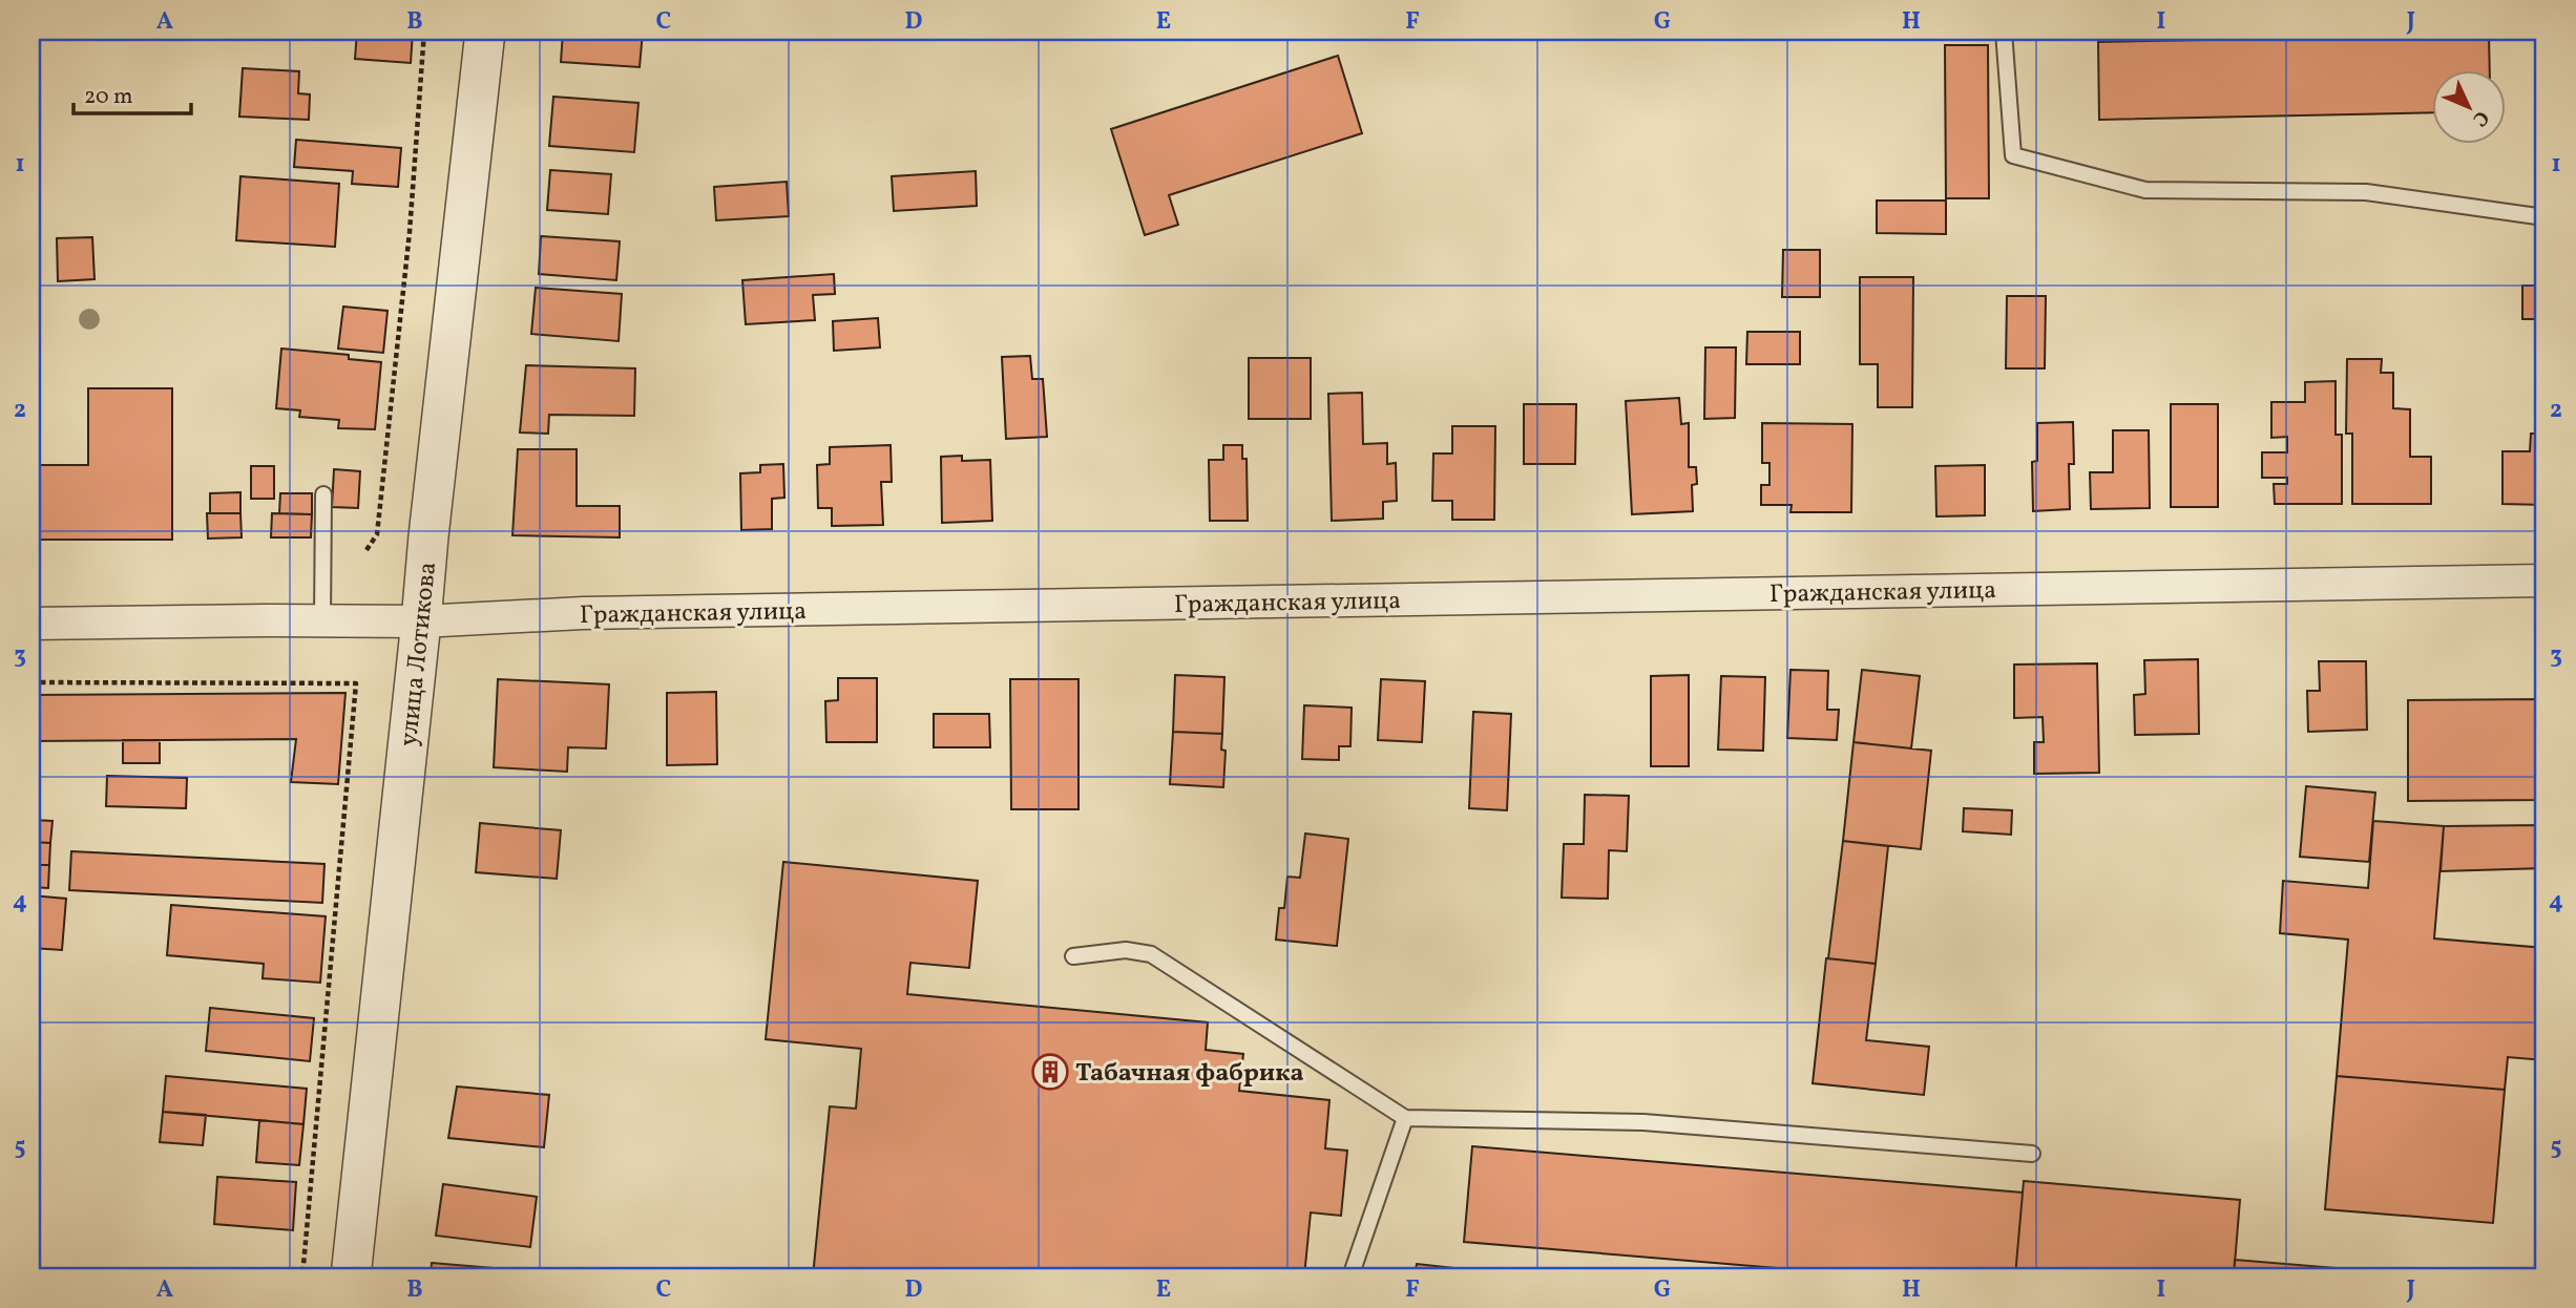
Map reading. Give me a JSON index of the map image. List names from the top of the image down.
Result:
{
  "streets": {
    "street": ["Гражданская улица", "улица Лотикова"]
  },
  "crossings": [
    ["Гражданская улица", "улица Лотикова"]
  ],
  "places": {
    "building": ["Табачная фабрика"]
  },
  "scale_bar": "20 m",
  "north": "bottom right",
  "grid": {
    "columns": [
      "A",
      "B",
      "C",
      "D",
      "E",
      "F",
      "G",
      "H",
      "I",
      "J"
    ],
    "rows": [
      "1",
      "2",
      "3",
      "4",
      "5"
    ]
  }
}
